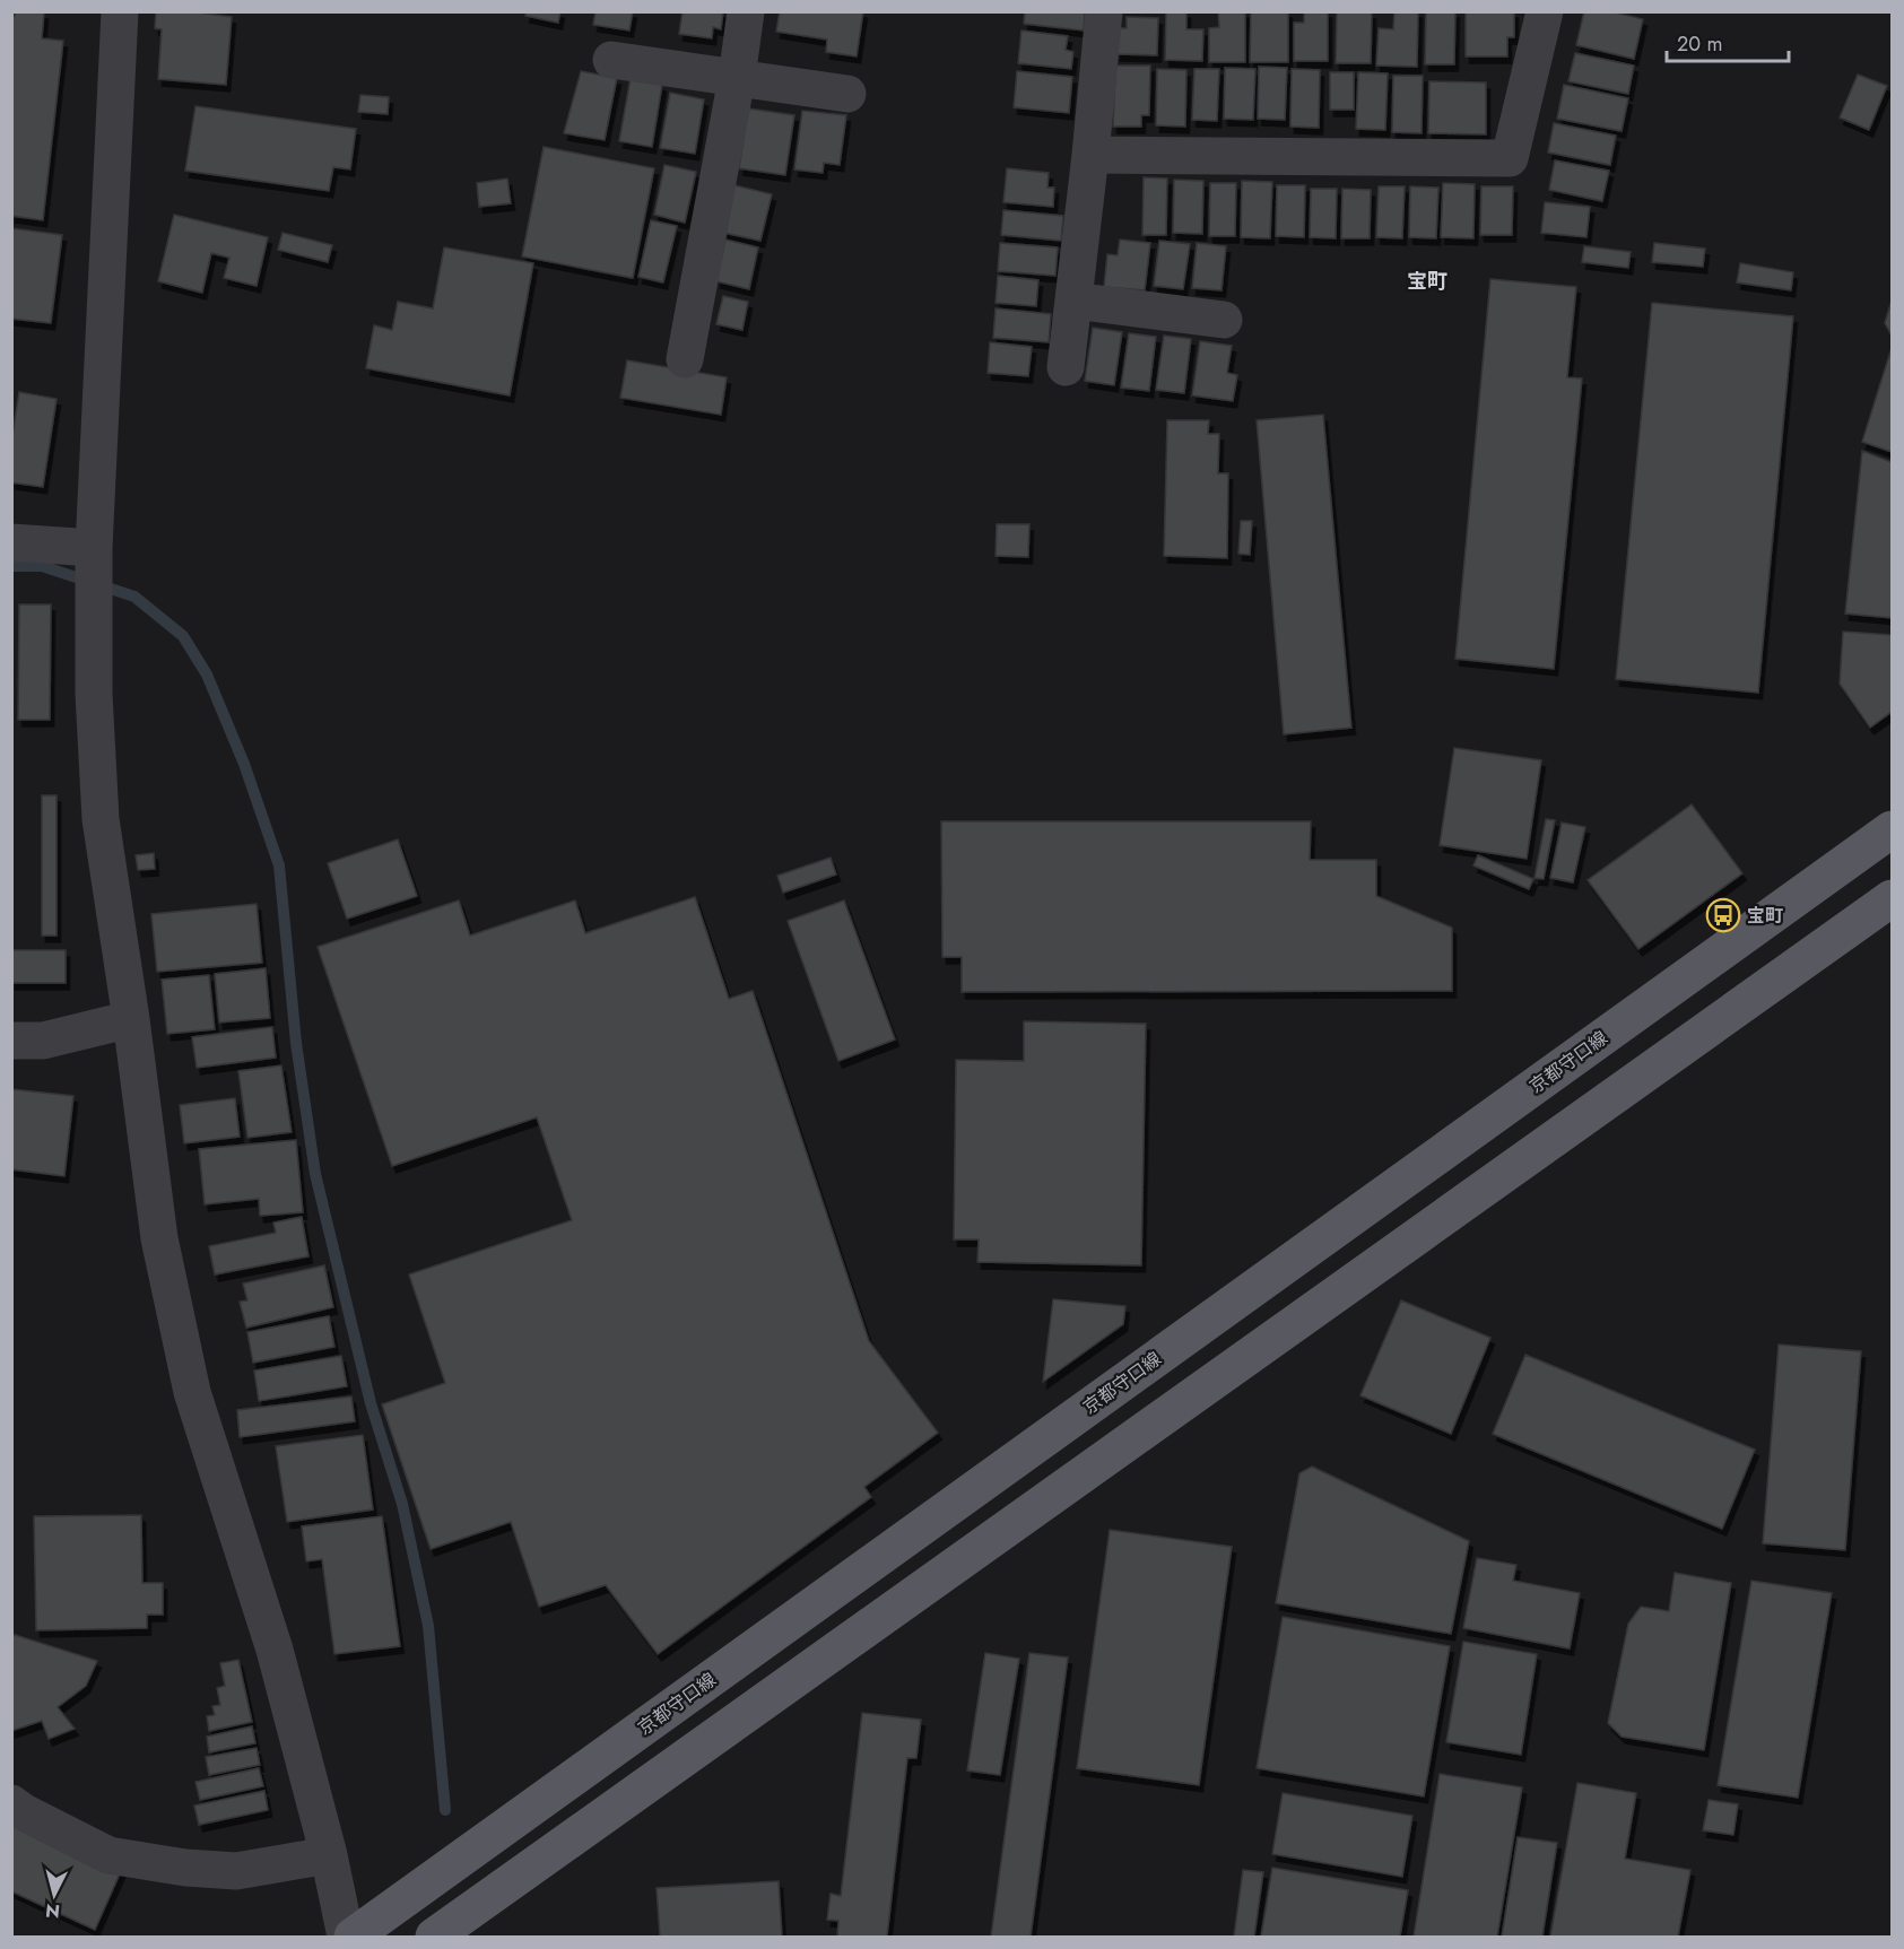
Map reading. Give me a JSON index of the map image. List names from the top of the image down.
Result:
{
  "streets": {
    "main road": ["京都守口線"]
  },
  "districts": ["宝町"],
  "places": {
    "bus stop": ["宝町"]
  },
  "scale_bar": "20 m",
  "north": "bottom"
}
